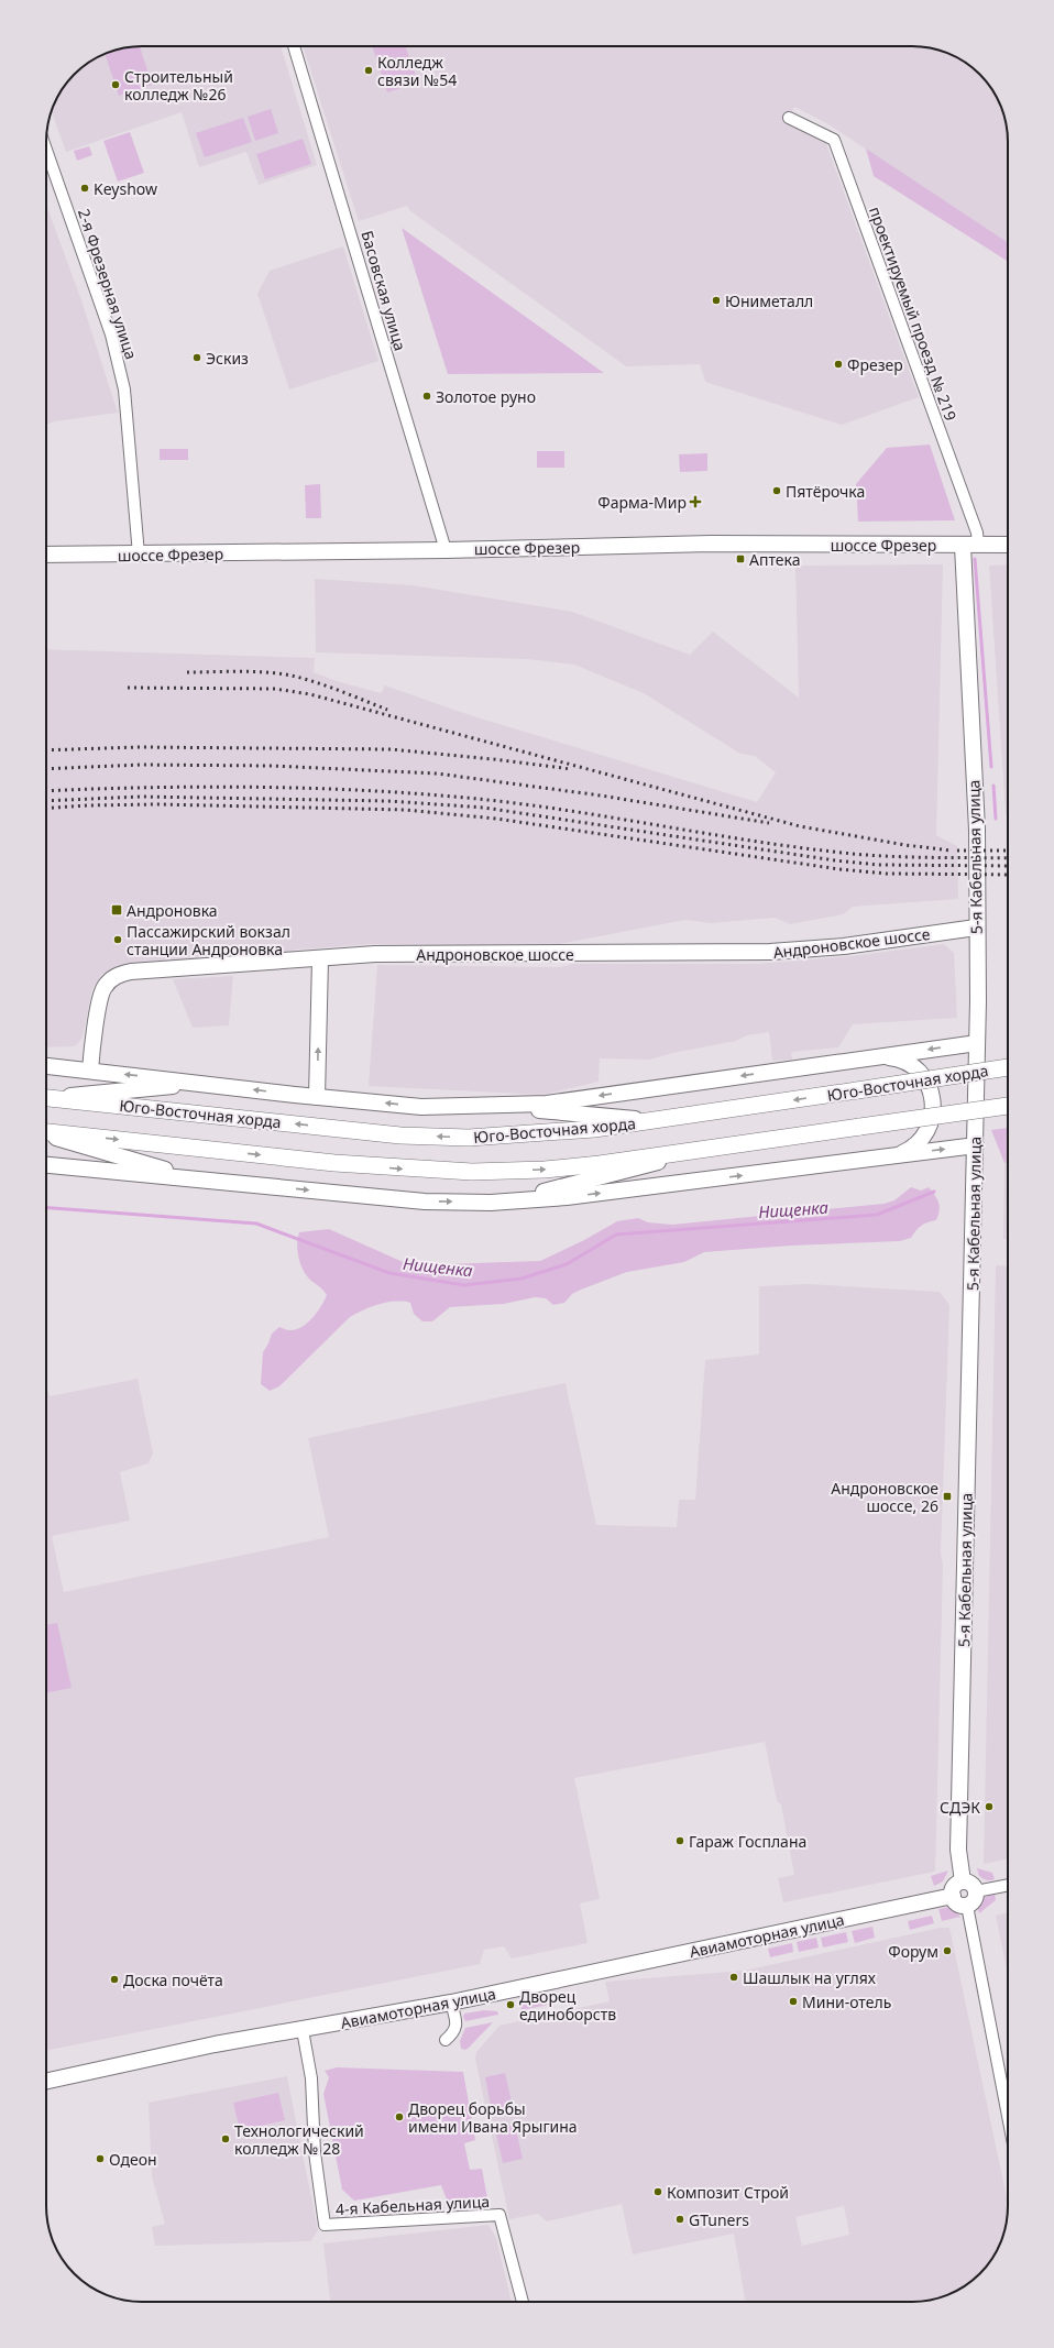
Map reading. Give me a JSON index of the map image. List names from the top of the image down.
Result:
{
  "streets": {
    "main road": ["Юго-Восточная хорда"],
    "street": [
      "2-я Фрезерная улица",
      "Басовская улица",
      "проектируемый проезд № 219",
      "шоссе Фрезер",
      "5-я Кабельная улица",
      "Андроновское шоссе",
      "Авиамоторная улица",
      "4-я Кабельная улица"
    ]
  },
  "crossings": [
    ["2-я Фрезерная улица", "шоссе Фрезер"],
    ["Басовская улица", "шоссе Фрезер"],
    ["проектируемый проезд № 219", "шоссе Фрезер"],
    ["шоссе Фрезер", "5-я Кабельная улица"],
    ["5-я Кабельная улица", "Андроновское шоссе"],
    ["5-я Кабельная улица", "Авиамоторная улица"],
    ["Авиамоторная улица", "4-я Кабельная улица"]
  ],
  "water": ["Нищенка"],
  "places": {
    "other": [
      "Колледж связи №54",
      "Строительный колледж №26",
      "Keyshow",
      "Юниметалл",
      "Эскиз",
      "Фрезер",
      "Золотое руно",
      "Пятёрочка",
      "Пассажирский вокзал станции Андроновка",
      "СДЭК",
      "Гараж Госплана",
      "Форум",
      "Шашлык на углях",
      "Доска почёта",
      "Мини-отель",
      "Дворец единоборств",
      "Дворец борьбы имени Ивана Ярыгина",
      "Технологический колледж № 28",
      "Одеон",
      "Композит Строй",
      "GTuners"
    ],
    "health": ["Фарма-Мир"],
    "transit": ["Аптека", "Андроновка", "Андроновское шоссе, 26"]
  }
}
